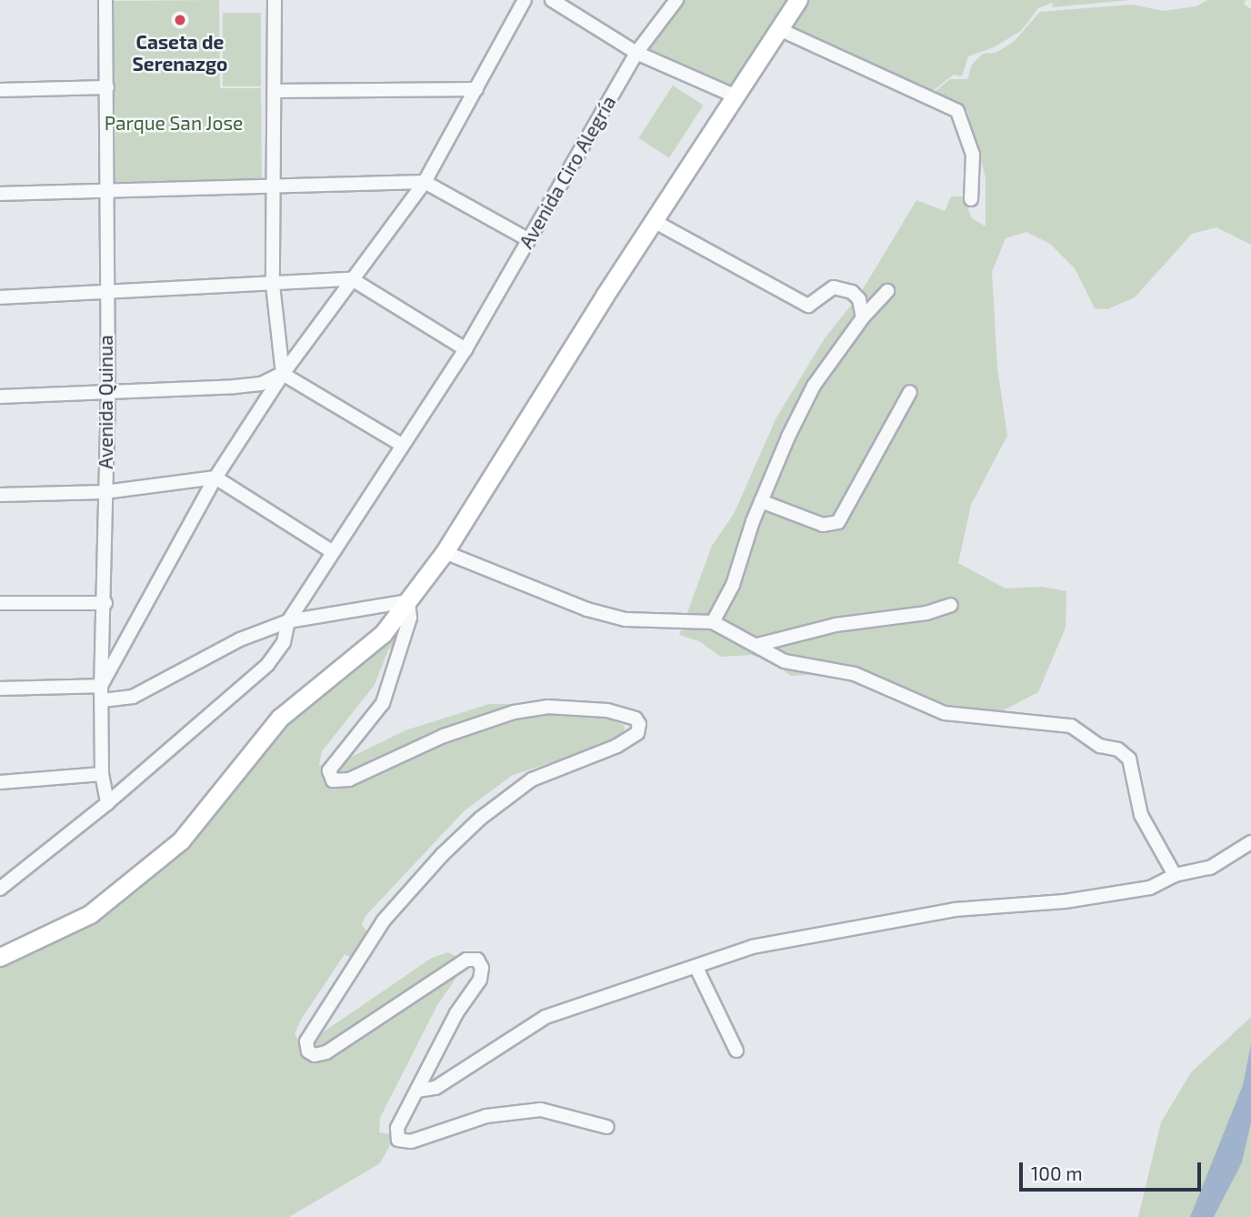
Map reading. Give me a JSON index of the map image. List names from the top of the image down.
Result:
{
  "streets": {
    "street": ["Avenida Ciro Alegría", "Avenida Quinua"]
  },
  "crossings": [
    ["Avenida Ciro Alegría", "Avenida Quinua"]
  ],
  "parks": ["Parque San Jose"],
  "places": ["Caseta de Serenazgo"],
  "scale_bar": "100 m"
}
